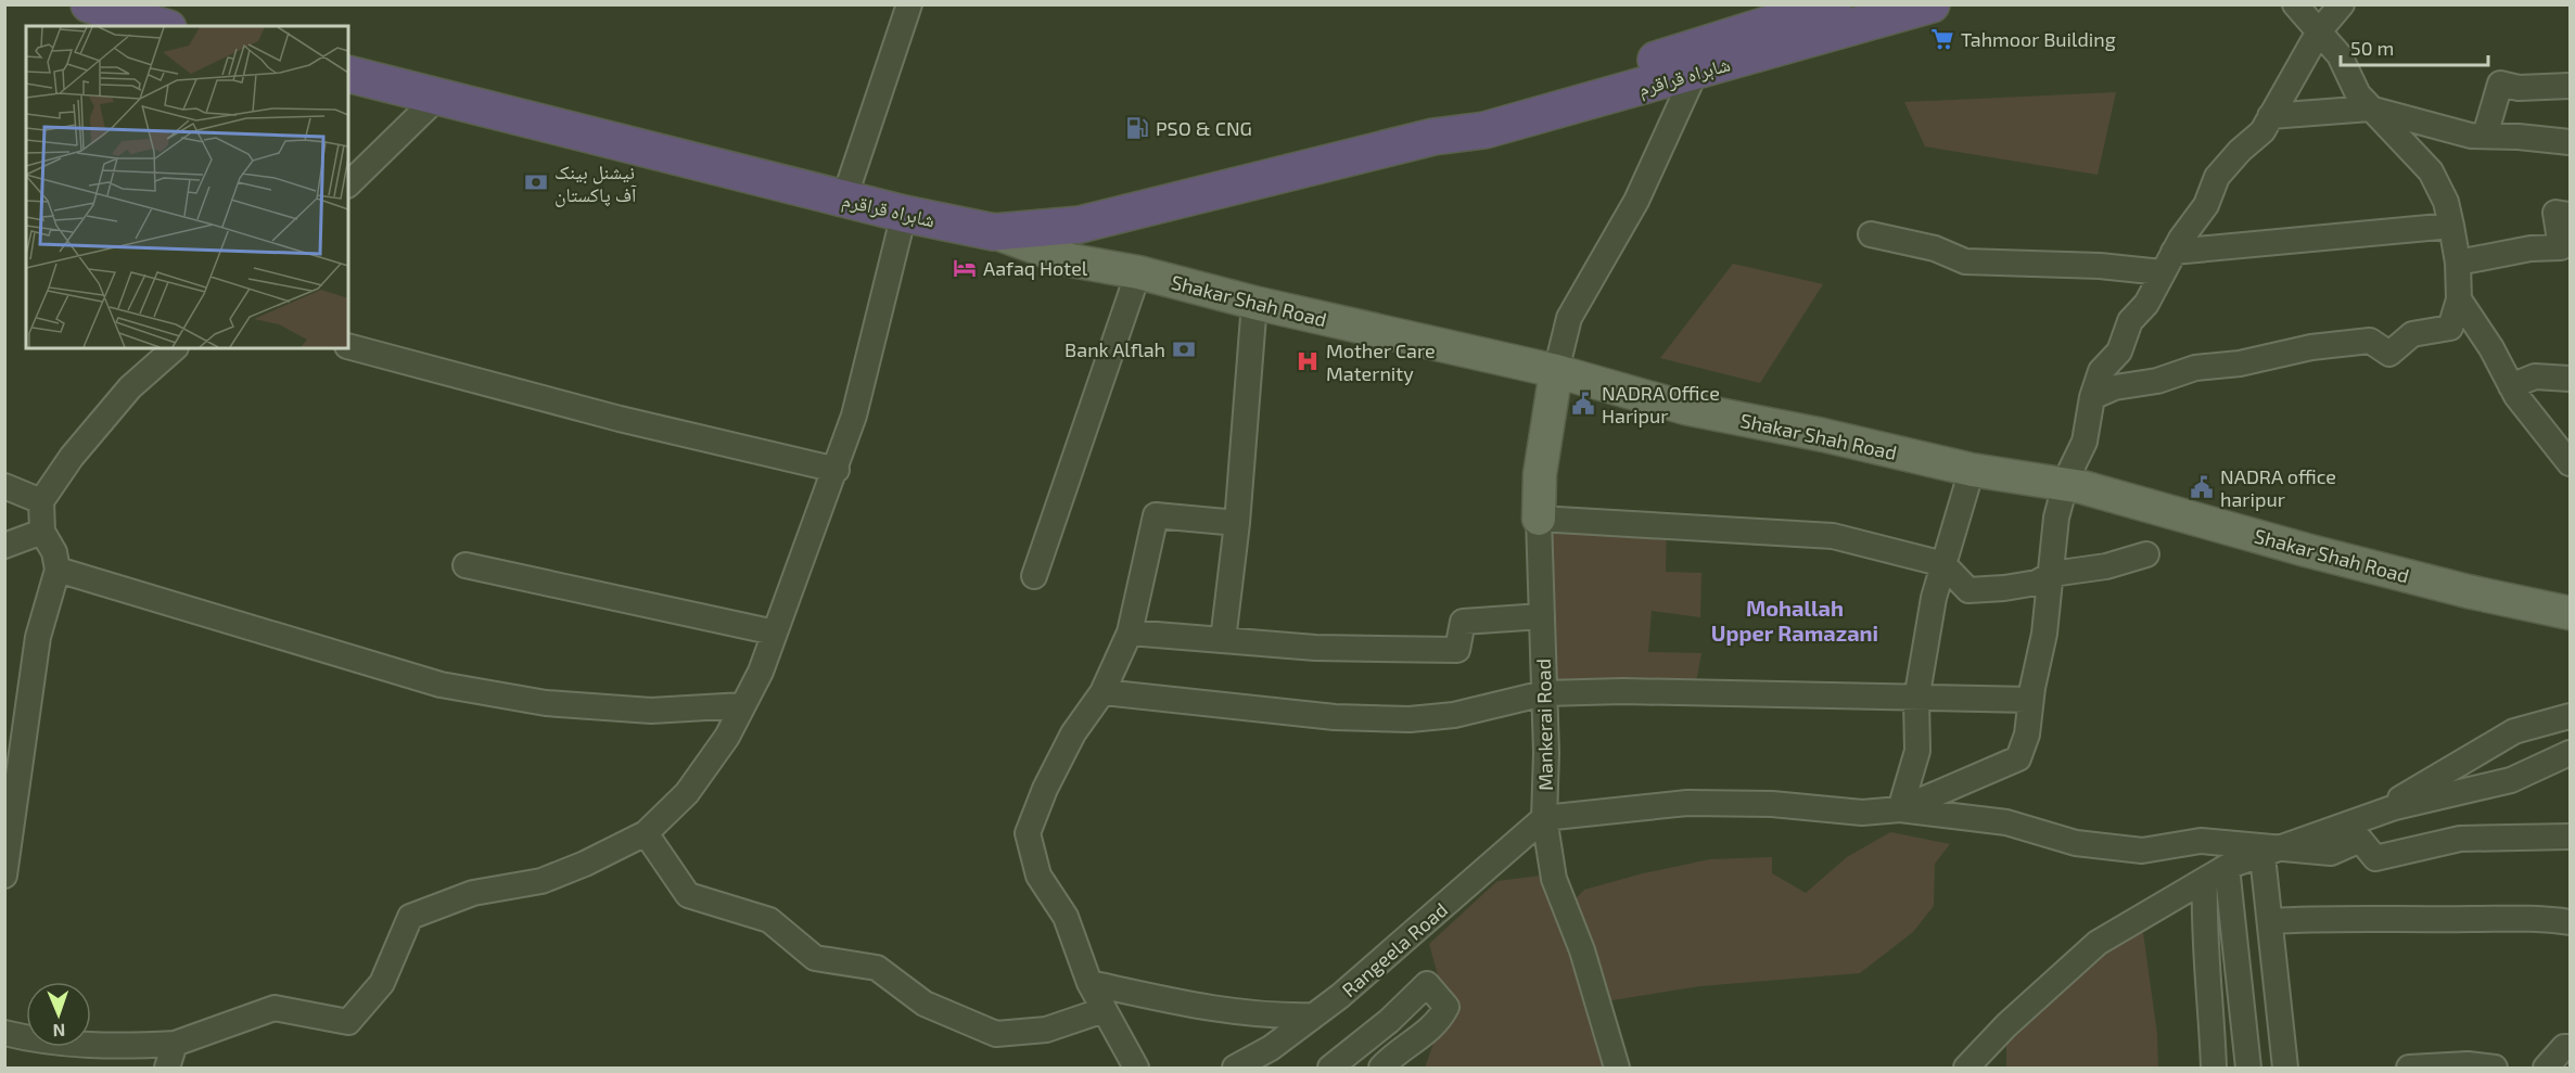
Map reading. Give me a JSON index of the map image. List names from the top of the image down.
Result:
{
  "streets": {
    "highway": ["شاہراہ قراقرم"],
    "main road": ["Shakar Shah Road", "Mankerai Road"],
    "street": ["Rangeela Road"]
  },
  "crossings": [
    ["شاہراہ قراقرم", "Shakar Shah Road"],
    ["Shakar Shah Road", "Mankerai Road"],
    ["Mankerai Road", "Rangeela Road"]
  ],
  "districts": ["Mohallah Upper Ramazani"],
  "places": {
    "supermarket": ["Tahmoor Building"],
    "fuel station": ["PSO & CNG"],
    "bank": ["نیشنل بینک آف پاکستان", "Bank Alflah"],
    "hotel": ["Aafaq Hotel"],
    "hospital": ["Mother Care Maternity"],
    "public building": ["NADRA Office Haripur", "NADRA office haripur"]
  },
  "scale_bar": "50 m",
  "north": "bottom"
}
